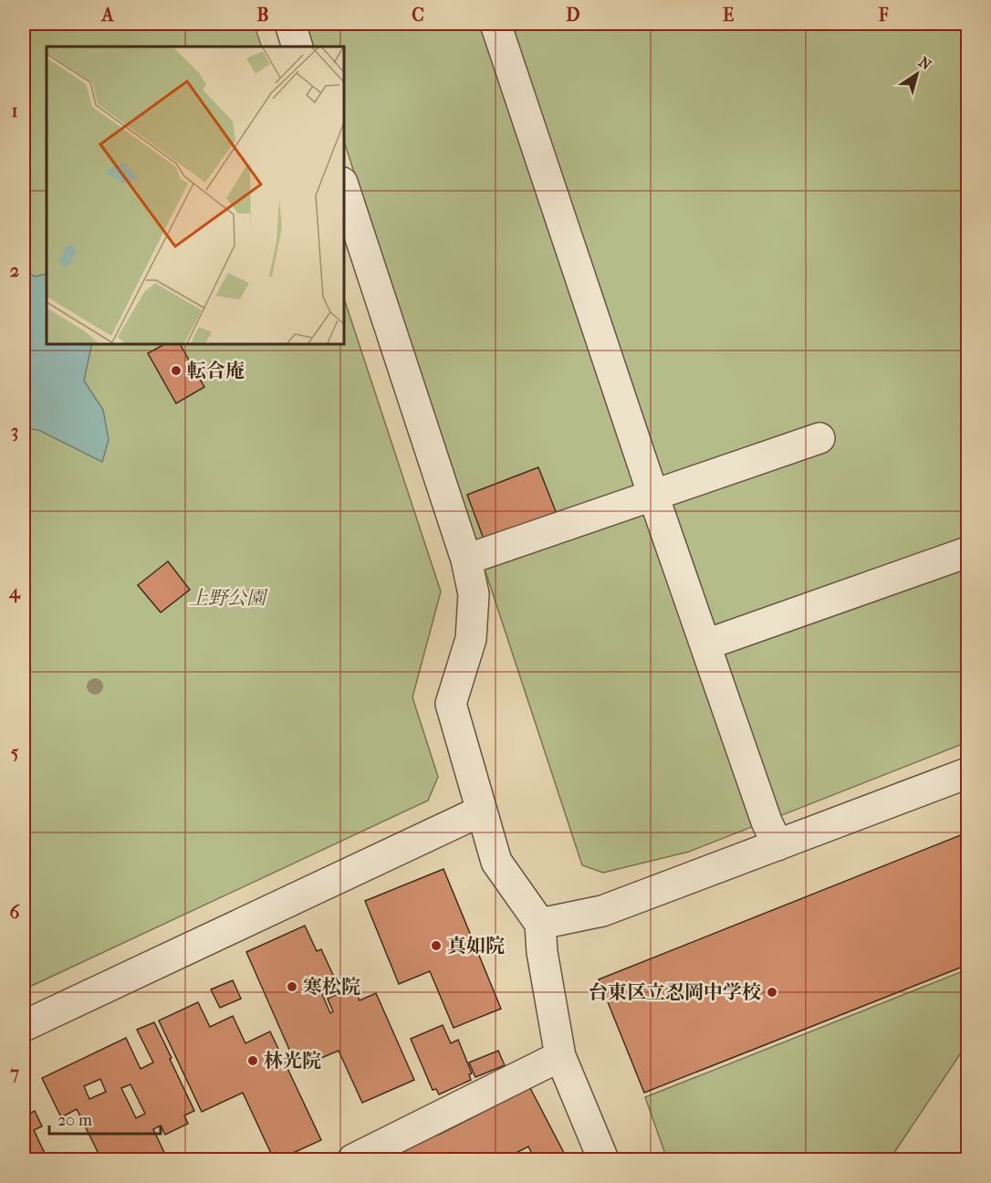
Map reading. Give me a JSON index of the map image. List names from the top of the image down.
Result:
{
  "parks": ["上野公園"],
  "places": [
    "転合庵",
    "真如院",
    "寒松院",
    "台東区立忍岡中学校",
    "林光院"
  ],
  "scale_bar": "20 m",
  "north": "top right",
  "grid": {
    "columns": [
      "A",
      "B",
      "C",
      "D",
      "E",
      "F"
    ],
    "rows": [
      "1",
      "2",
      "3",
      "4",
      "5",
      "6",
      "7"
    ]
  }
}
